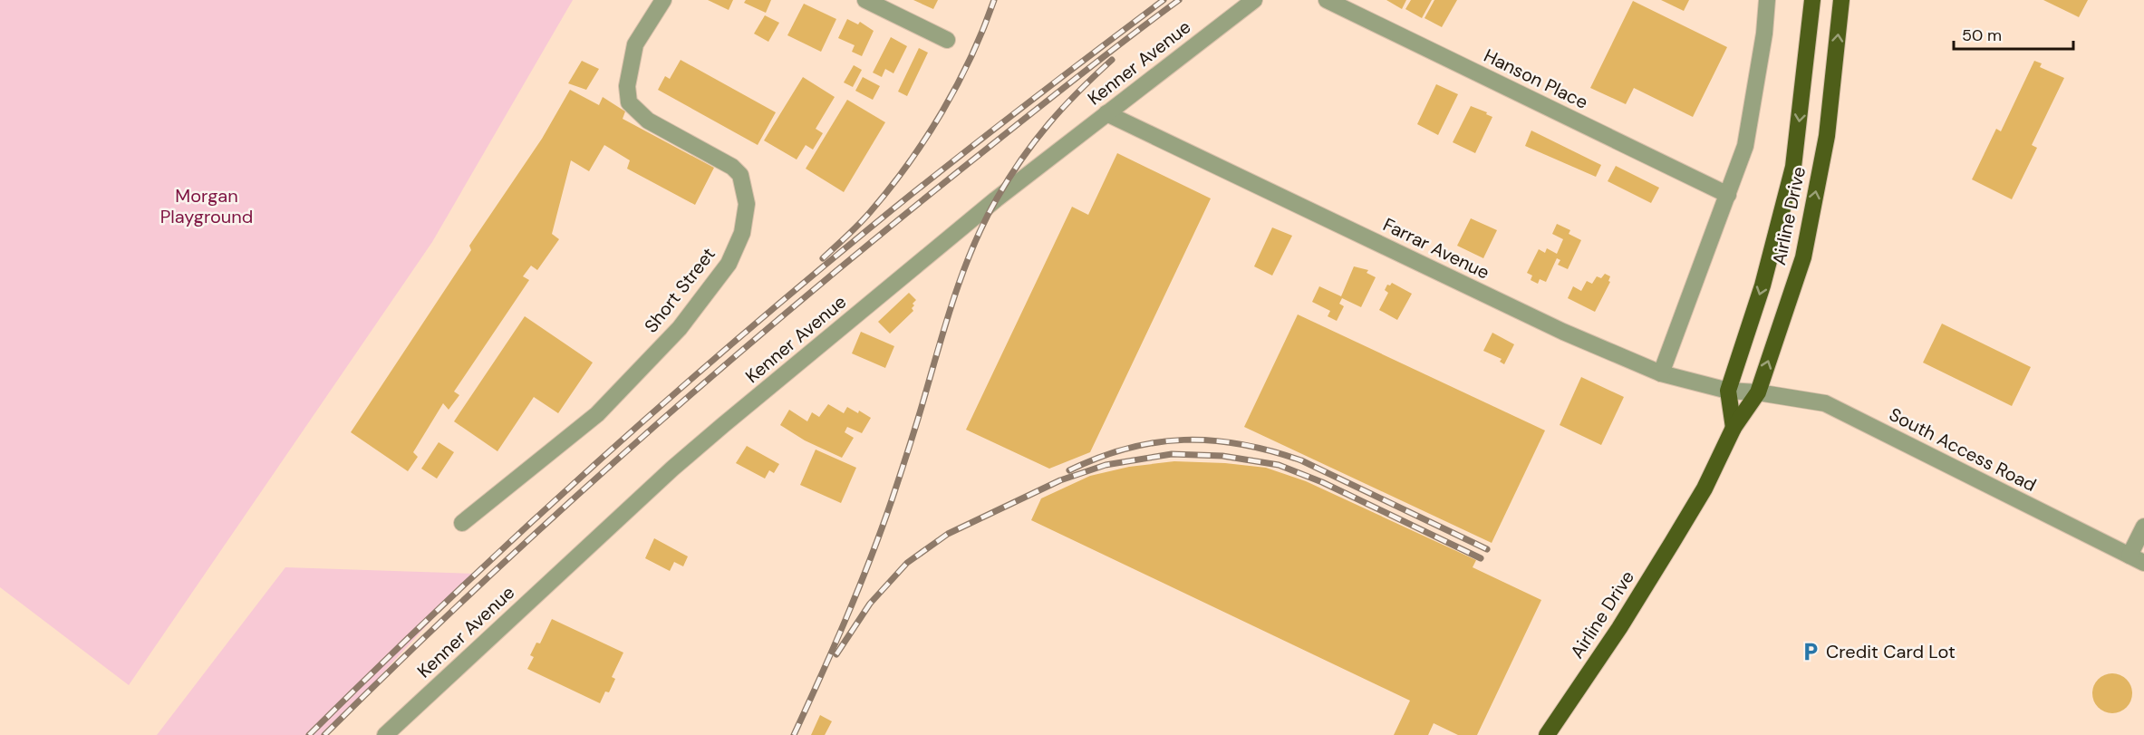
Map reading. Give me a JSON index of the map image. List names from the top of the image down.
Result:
{
  "streets": {
    "highway": ["Airline Drive"],
    "street": [
      "Kenner Avenue",
      "Hanson Place",
      "Farrar Avenue",
      "Short Street",
      "South Access Road"
    ]
  },
  "crossings": [
    ["Kenner Avenue", "Farrar Avenue"],
    ["Airline Drive", "Farrar Avenue"],
    ["Airline Drive", "South Access Road"],
    ["Farrar Avenue", "South Access Road"]
  ],
  "parks": ["Morgan Playground"],
  "places": {
    "parking": ["Credit Card Lot"]
  },
  "scale_bar": "50 m"
}
